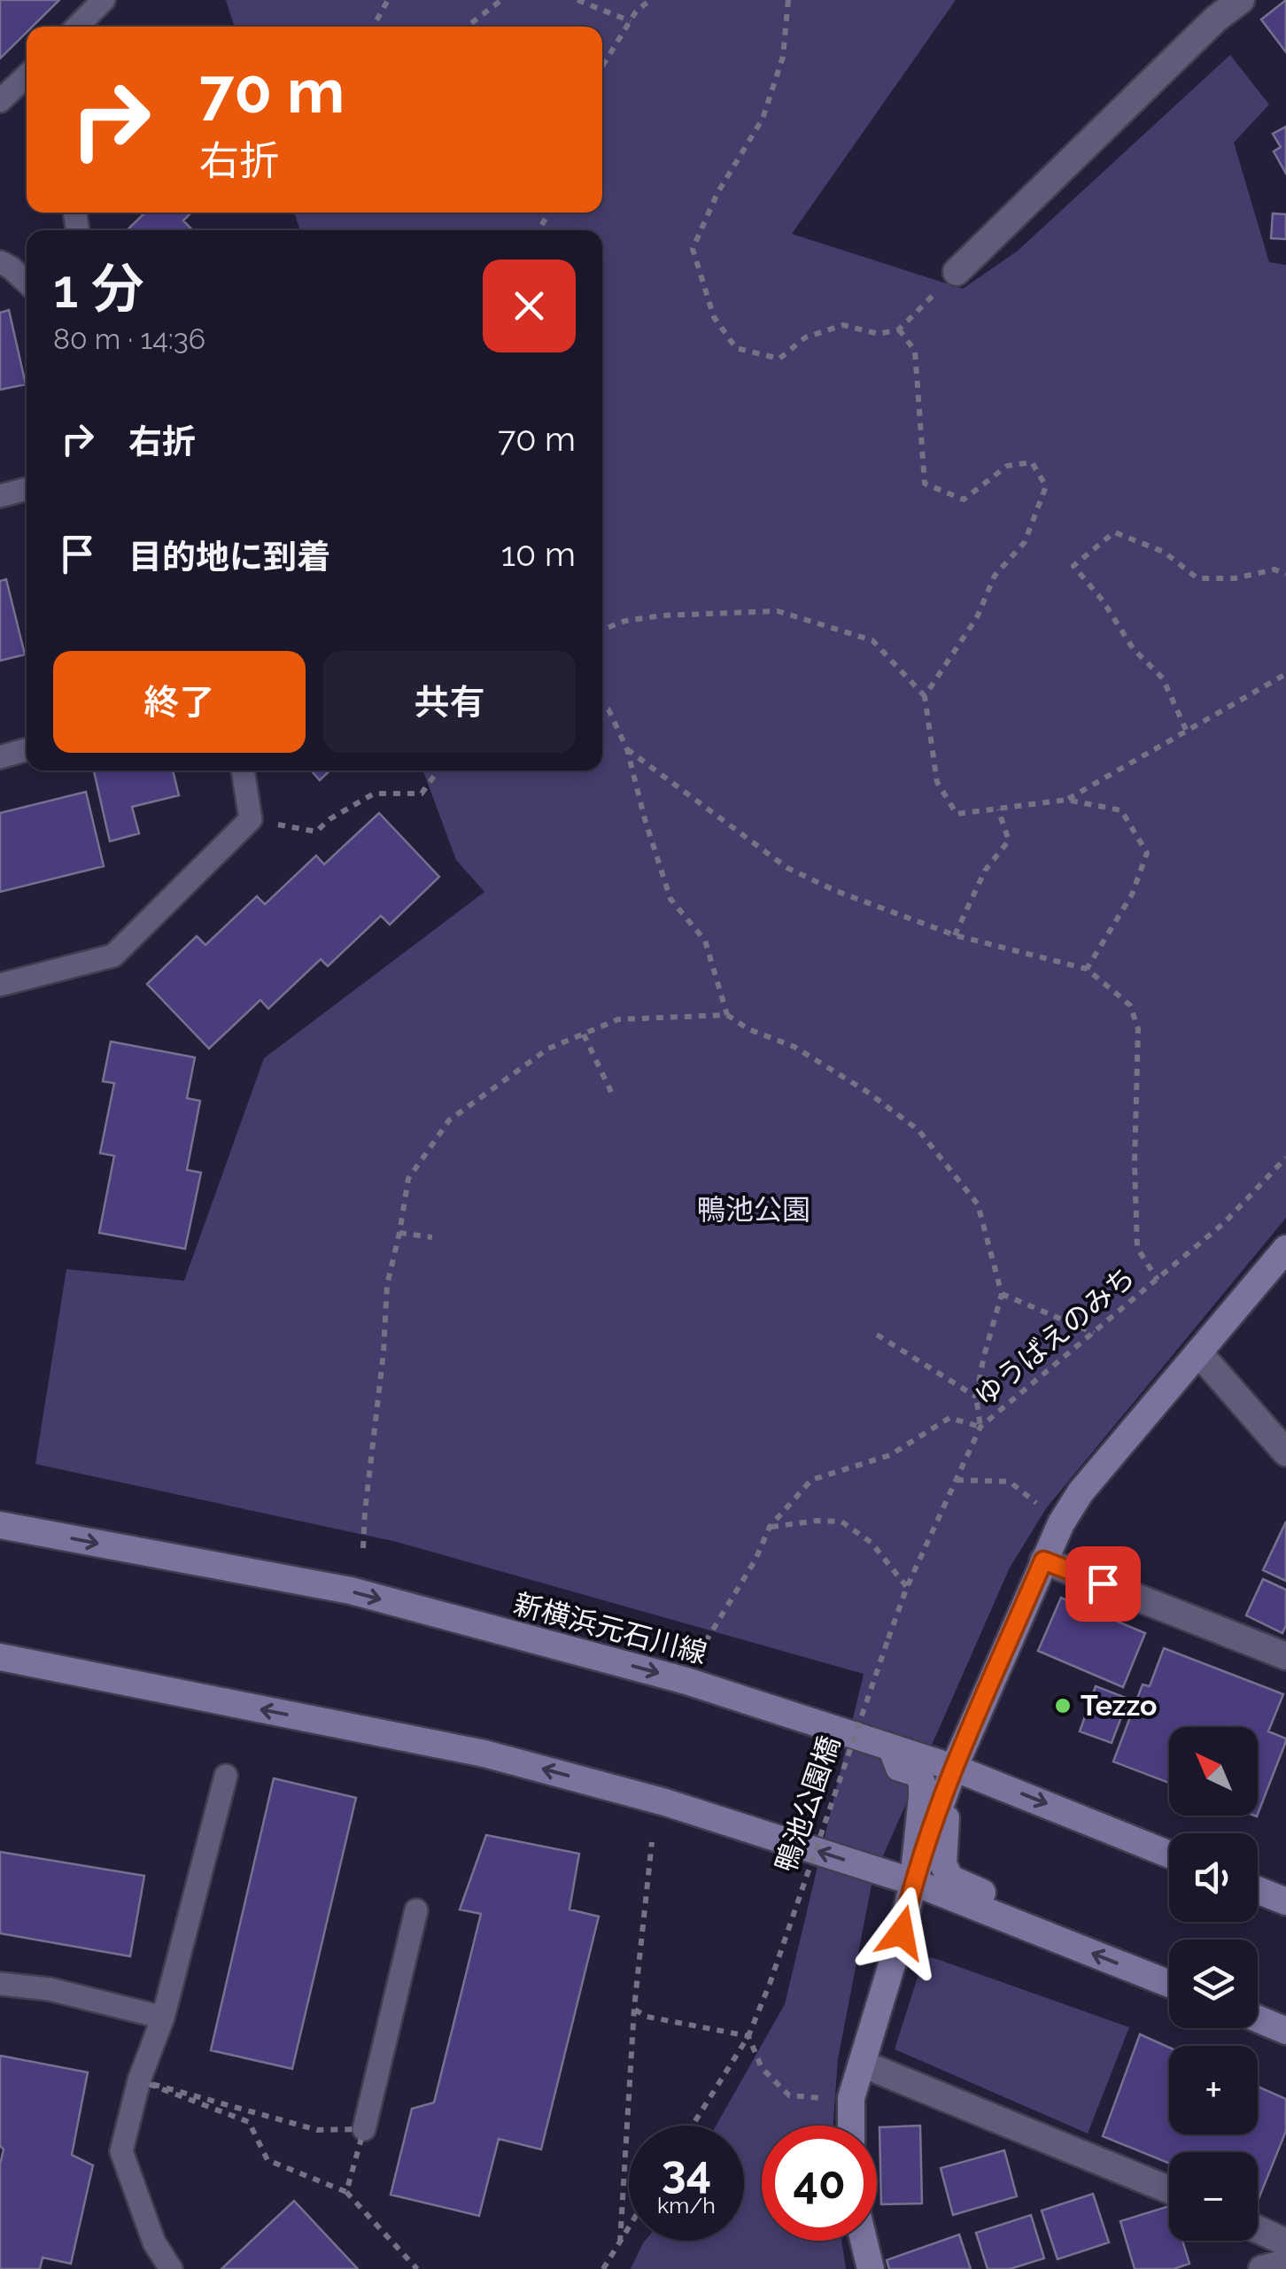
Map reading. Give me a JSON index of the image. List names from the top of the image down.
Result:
{
  "streets": {
    "street": ["新横浜元石川線"],
    "path": ["ゆうばえのみち", "鴨池公園橋"]
  },
  "crossings": [
    ["ゆうばえのみち", "鴨池公園橋"]
  ],
  "parks": ["鴨池公園"],
  "places": ["Tezzo"],
  "north": "top left",
  "page": {
    "turn": ["70 m", "右折"],
    "heading": ["1 分", "80 m · 14:36"],
    "list": [
      {
        "name": "右折",
        "value": "70 m"
      },
      {
        "name": "目的地に到着",
        "value": "10 m"
      }
    ],
    "buttons": ["終了", "共有"],
    "map_buttons": ["+", "−"],
    "speed": "34 km/h",
    "limit": "40"
  }
}
